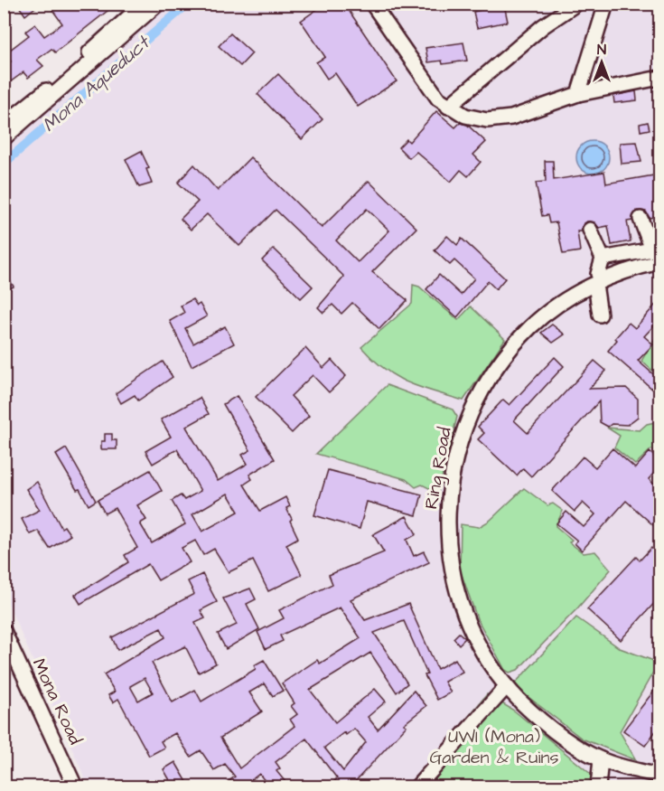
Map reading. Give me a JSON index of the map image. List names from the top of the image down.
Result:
{
  "streets": {
    "street": ["Ring Road", "Mona Road"]
  },
  "water": ["Mona Aqueduct"],
  "parks": ["UWI (Mona) Garden & Ruins"],
  "north": "top"
}
